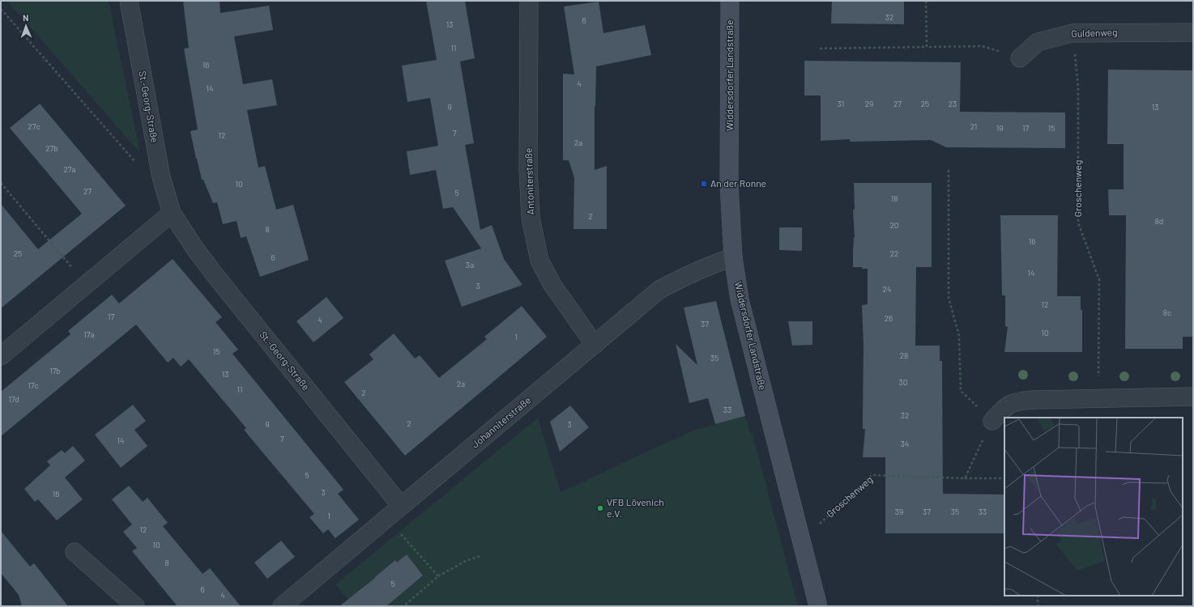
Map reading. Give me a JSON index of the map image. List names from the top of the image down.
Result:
{
  "streets": {
    "street": [
      "Guldenweg",
      "Widdersdorfer Landstraße",
      "St.-Georg-Straße",
      "Antoniterstraße",
      "Johanniterstraße"
    ],
    "path": ["Groschenweg"]
  },
  "crossings": [
    ["Guldenweg", "Groschenweg"],
    ["Widdersdorfer Landstraße", "Groschenweg"],
    ["Widdersdorfer Landstraße", "Johanniterstraße"],
    ["St.-Georg-Straße", "Johanniterstraße"],
    ["Antoniterstraße", "Johanniterstraße"]
  ],
  "places": {
    "transit": ["An der Ronne"],
    "other": ["VFB Lövenich e.V."]
  },
  "house_numbers": [
    "32",
    "6",
    "13",
    "11",
    "16",
    "4",
    "14",
    "31",
    "29",
    "27",
    "25",
    "23",
    "9",
    "13",
    "27c",
    "21",
    "19",
    "17",
    "15",
    "7",
    "12",
    "2a",
    "27b",
    "27a",
    "10",
    "27",
    "5",
    "18",
    "2",
    "8d",
    "20",
    "8",
    "16",
    "25",
    "22",
    "6",
    "3a",
    "14",
    "3",
    "24",
    "12",
    "8c",
    "17",
    "26",
    "4",
    "37",
    "10",
    "17a",
    "1",
    "15",
    "28",
    "35",
    "17b",
    "13",
    "30",
    "2a",
    "17c",
    "11",
    "2",
    "17d",
    "33",
    "32",
    "2",
    "9",
    "3",
    "7",
    "14",
    "34",
    "5",
    "3",
    "16",
    "39",
    "37",
    "35",
    "33",
    "1",
    "12",
    "10",
    "8",
    "5",
    "6",
    "4"
  ],
  "north": "top"
}
